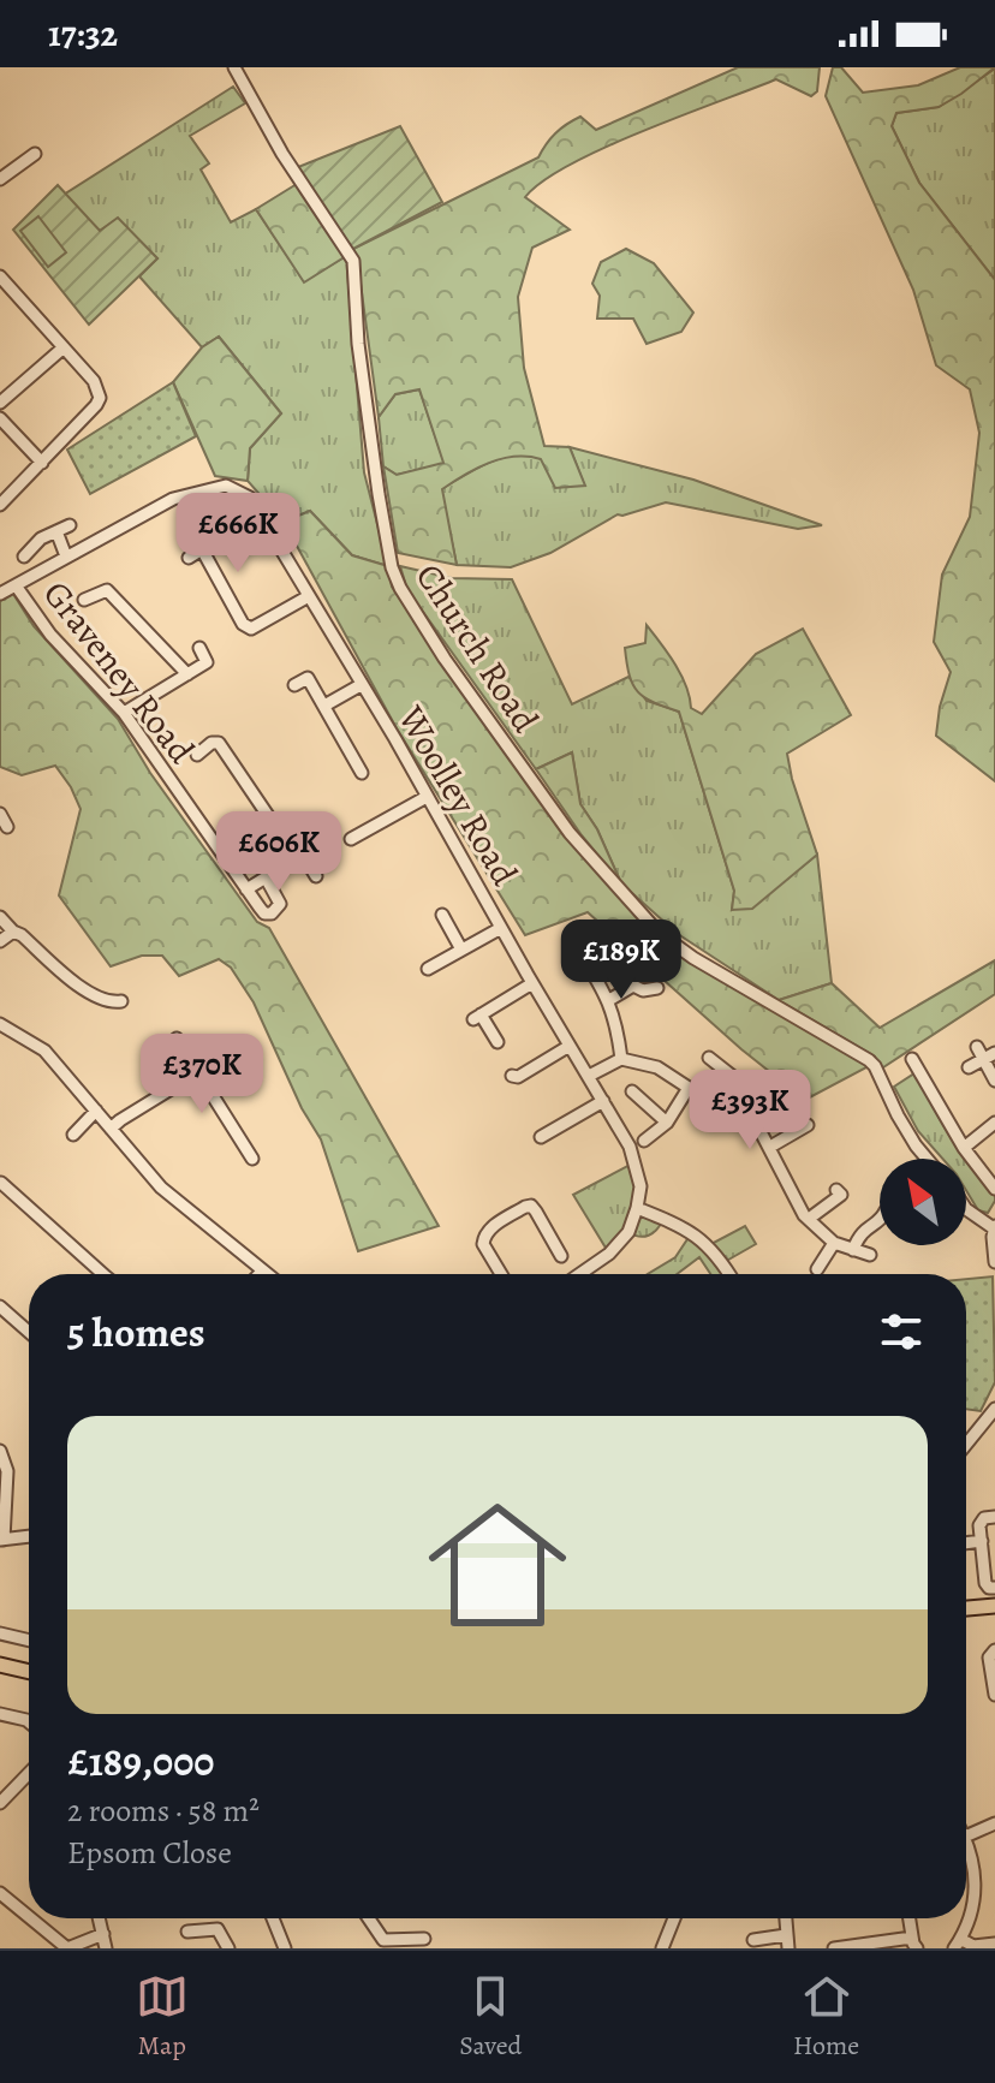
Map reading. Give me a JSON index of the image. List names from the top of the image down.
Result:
{
  "streets": {
    "street": ["Church Road", "Graveney Road", "Woolley Road"]
  },
  "crossings": [
    ["Graveney Road", "Woolley Road"]
  ],
  "north": "top left",
  "page": {
    "status": "17:32",
    "price": [
      "£666K",
      "£606K",
      "£189K",
      "£370K",
      "£393K"
    ],
    "heading": "5 homes",
    "list": [
      {
        "name": "£189,000",
        "note": "2 rooms · 58 m² · Epsom Close"
      }
    ],
    "tabs": ["Map", "Saved", "Home"]
  }
}
